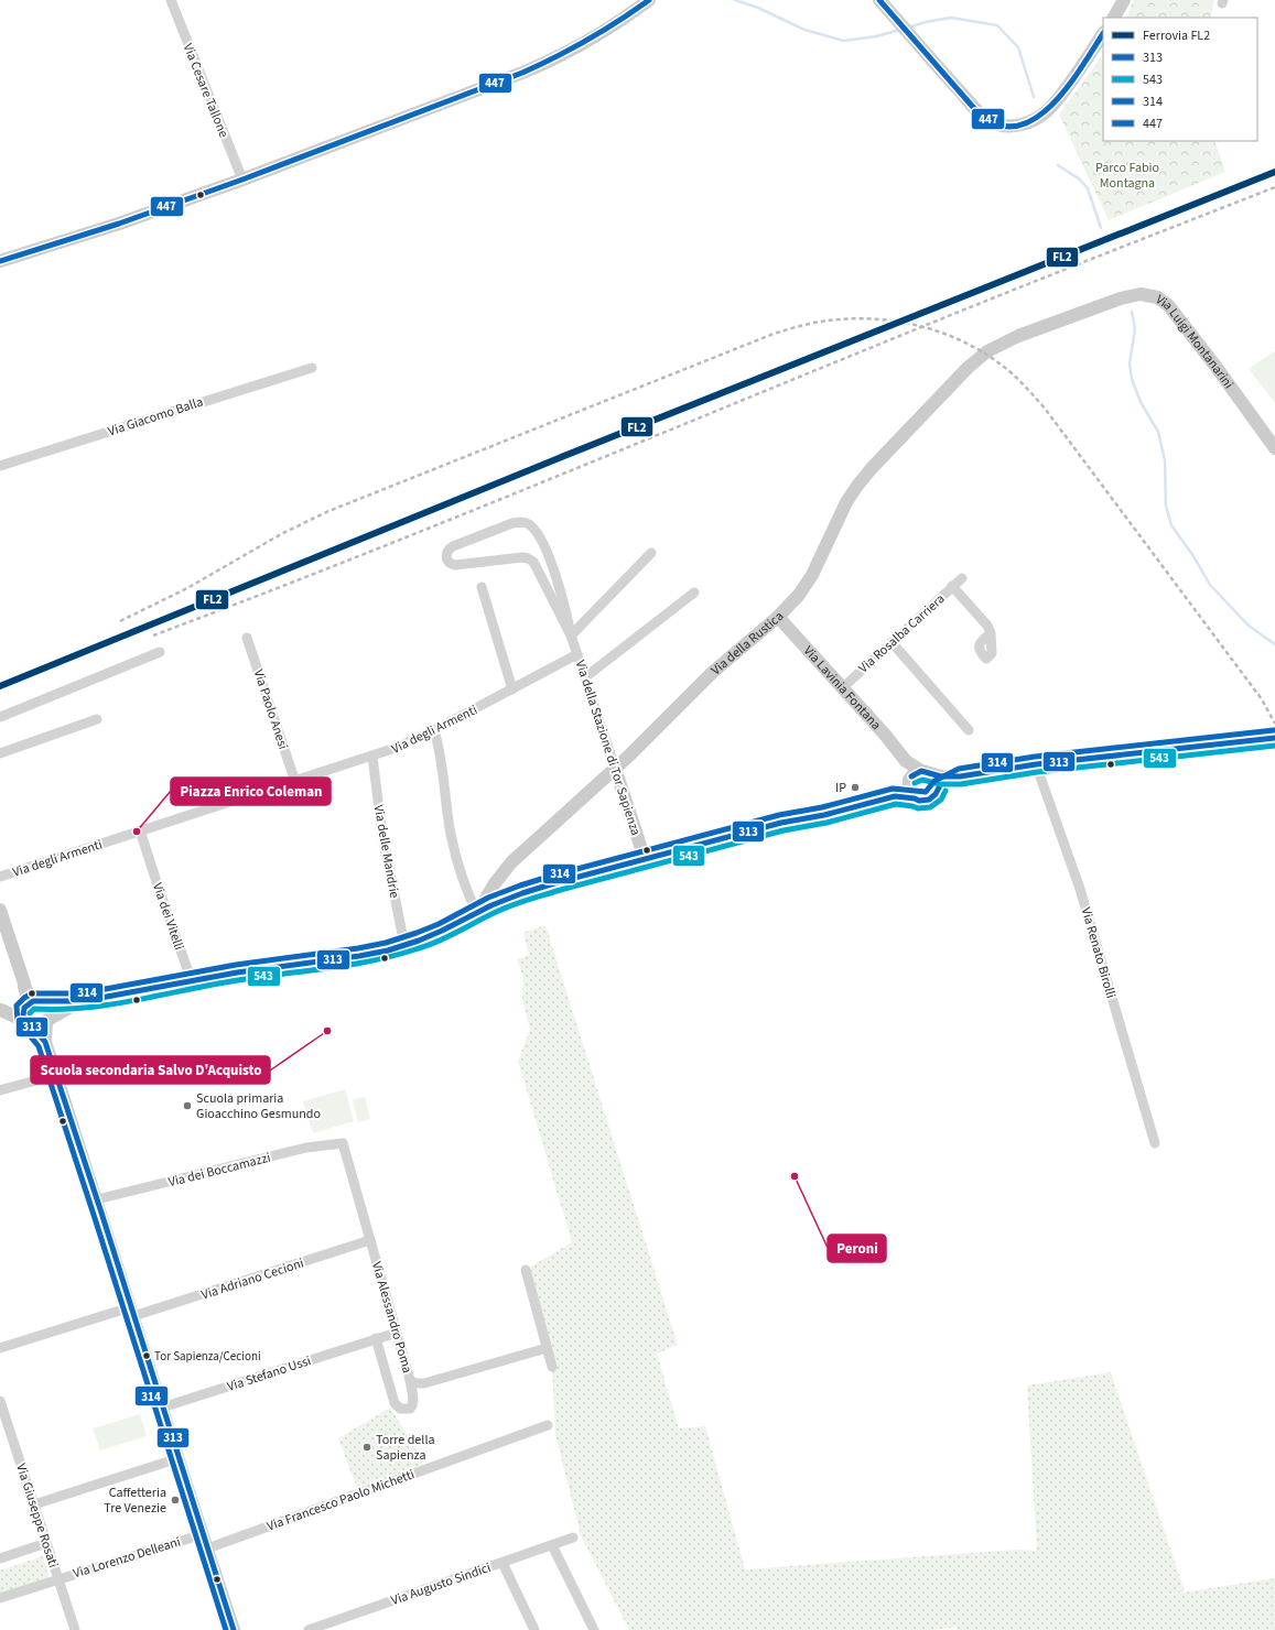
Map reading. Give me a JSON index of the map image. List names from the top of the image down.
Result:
{
  "streets": {
    "street": [
      "Via Cesare Tallone",
      "Via Luigi Montanarini",
      "Via Giacomo Balla",
      "Via Rosalba Carriera",
      "Via della Rustica",
      "Via Lavinia Fontana",
      "Via Paolo Anesi",
      "Via degli Armenti",
      "Via della Stazione di Tor Sapienza",
      "Via delle Mandrie",
      "Via dei Vitelli",
      "Via Renato Birolli",
      "Via dei Boccamazzi",
      "Via Adriano Cecioni",
      "Via Alessandro Poma",
      "Via Stefano Ussi",
      "Via Francesco Paolo Michetti",
      "Via Giuseppe Rosati",
      "Via Lorenzo Delleani",
      "Via Augusto Sindici"
    ]
  },
  "crossings": [
    ["Via Luigi Montanarini", "Via della Rustica"],
    ["Via Rosalba Carriera", "Via Lavinia Fontana"],
    ["Via della Rustica", "Via Lavinia Fontana"],
    ["Via della Rustica", "Via della Stazione di Tor Sapienza"],
    ["Via Paolo Anesi", "Via degli Armenti"],
    ["Via degli Armenti", "Via della Stazione di Tor Sapienza"],
    ["Via degli Armenti", "Via delle Mandrie"],
    ["Via degli Armenti", "Via dei Vitelli"],
    ["Via dei Boccamazzi", "Via Alessandro Poma"],
    ["Via Adriano Cecioni", "Via Alessandro Poma"],
    ["Via Alessandro Poma", "Via Stefano Ussi"],
    ["Via Giuseppe Rosati", "Via Lorenzo Delleani"]
  ],
  "parks": ["Parco Fabio Montagna"],
  "places": [
    "IP",
    "Piazza Enrico Coleman",
    "Scuola secondaria Salvo D'Acquisto",
    "Scuola primaria Gioacchino Gesmundo",
    "Peroni",
    "Tor Sapienza/Cecioni",
    "Torre della Sapienza",
    "Caffetteria Tre Venezie"
  ],
  "lines": [
    "transit line 447",
    "rail line FL2",
    "transit line 314",
    "transit line 313",
    "transit line 543"
  ],
  "legend": [
    "Ferrovia FL2",
    "313",
    "543",
    "314",
    "447"
  ]
}
